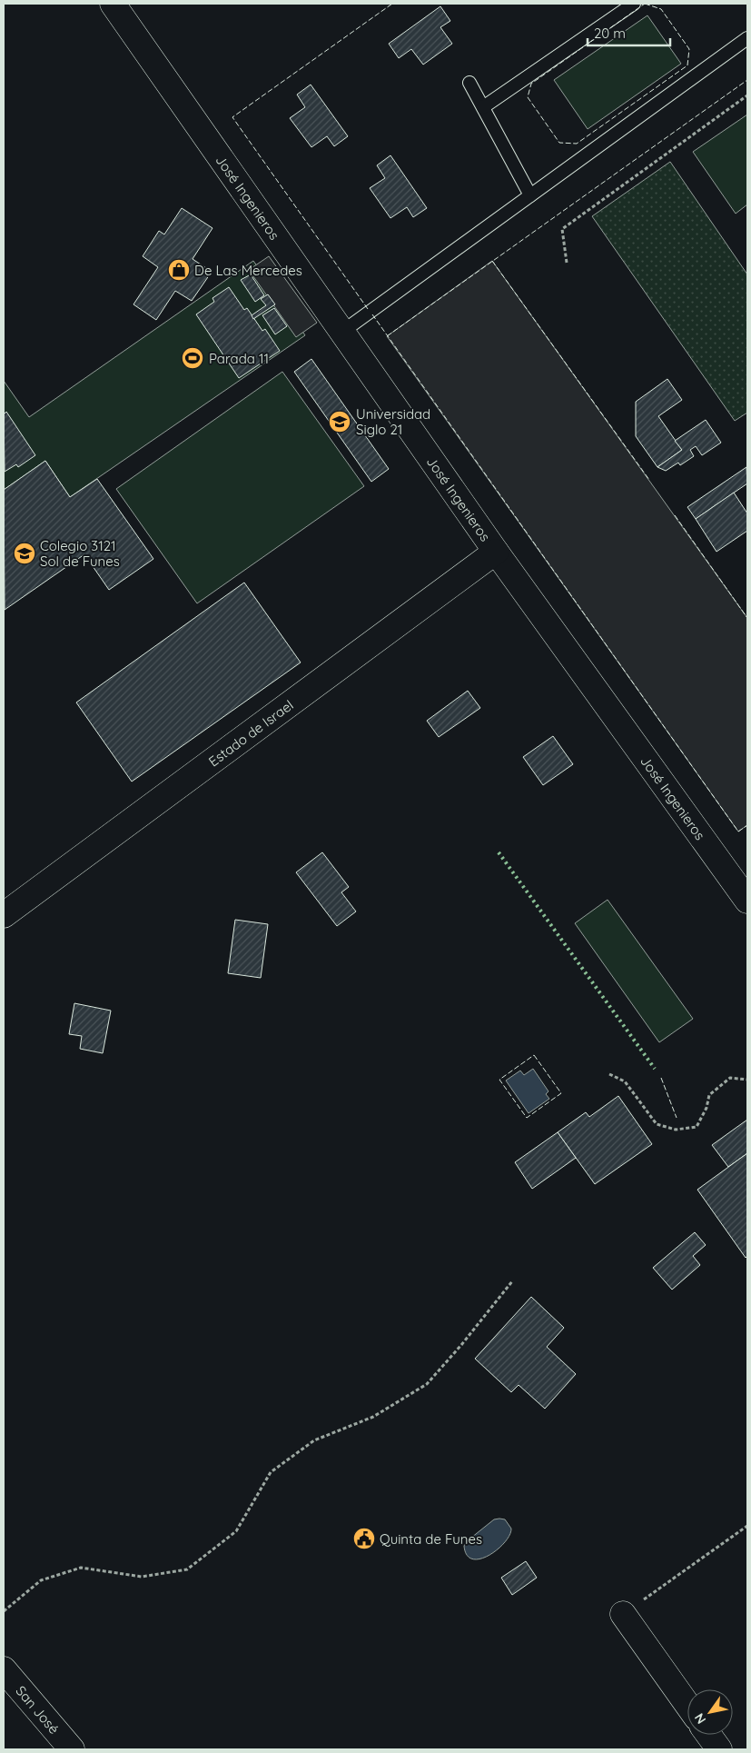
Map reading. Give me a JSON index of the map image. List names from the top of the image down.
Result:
{
  "streets": {
    "street": ["José Ingenieros", "Estado de Israel", "San José"]
  },
  "crossings": [
    ["José Ingenieros", "Estado de Israel"]
  ],
  "places": {
    "shop": ["De Las Mercedes"],
    "sports": ["Parada 11"],
    "school or university": ["Universidad Siglo 21", "Colegio 3121 Sol de Funes"],
    "public building": ["Quinta de Funes"]
  },
  "scale_bar": "20 m",
  "north": "bottom left"
}
